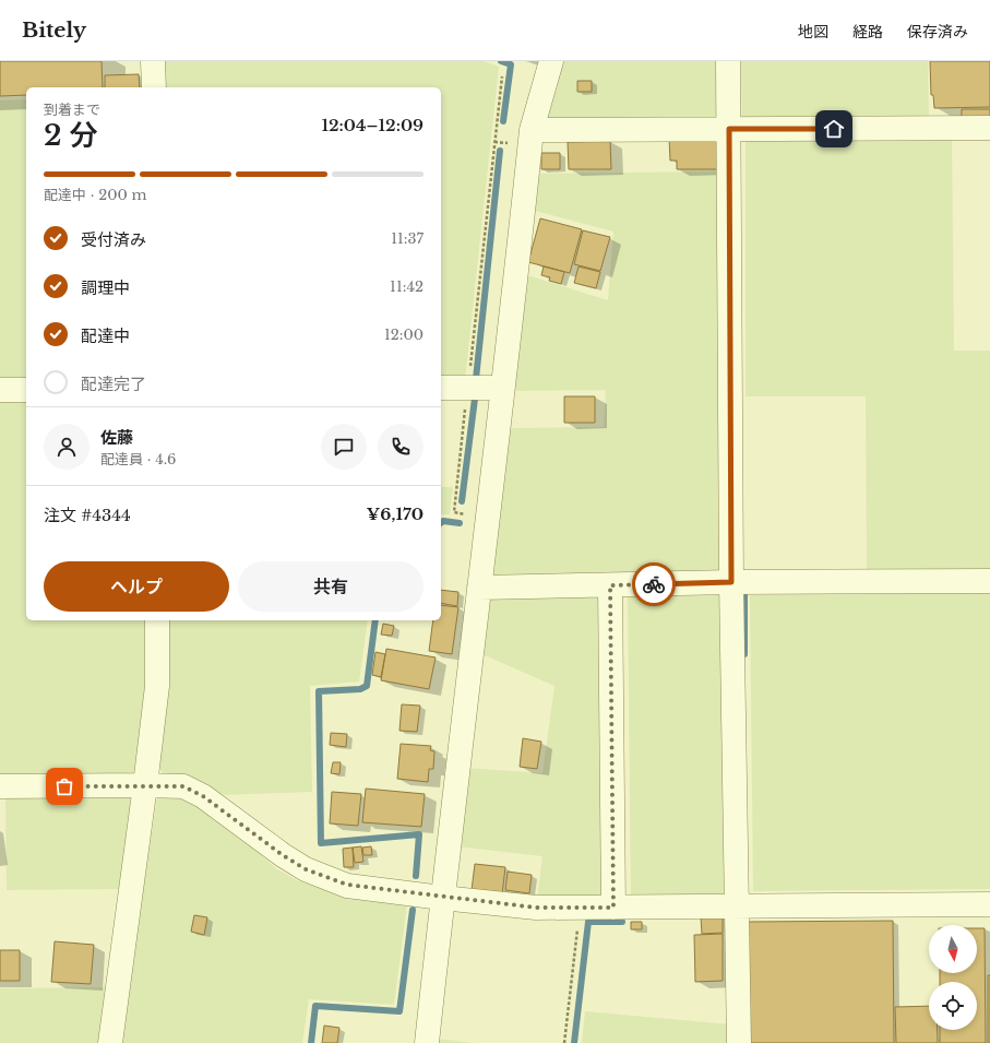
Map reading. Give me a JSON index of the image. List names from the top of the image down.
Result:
{
  "north": "bottom",
  "page": {
    "header": "Bitely",
    "nav": ["地図", "経路", "保存済み"],
    "heading": ["2 分", "到着まで", "12:04–12:09"],
    "panel": [
      "佐藤",
      "配達員 · 4.6",
      "注文 #4344",
      "¥6,170"
    ],
    "bar": "配達中 · 200 m",
    "list": [
      ["受付済み", "11:37"],
      ["調理中", "11:42"],
      ["配達中", "12:00"],
      "配達完了"
    ],
    "buttons": ["ヘルプ", "共有"]
  }
}
